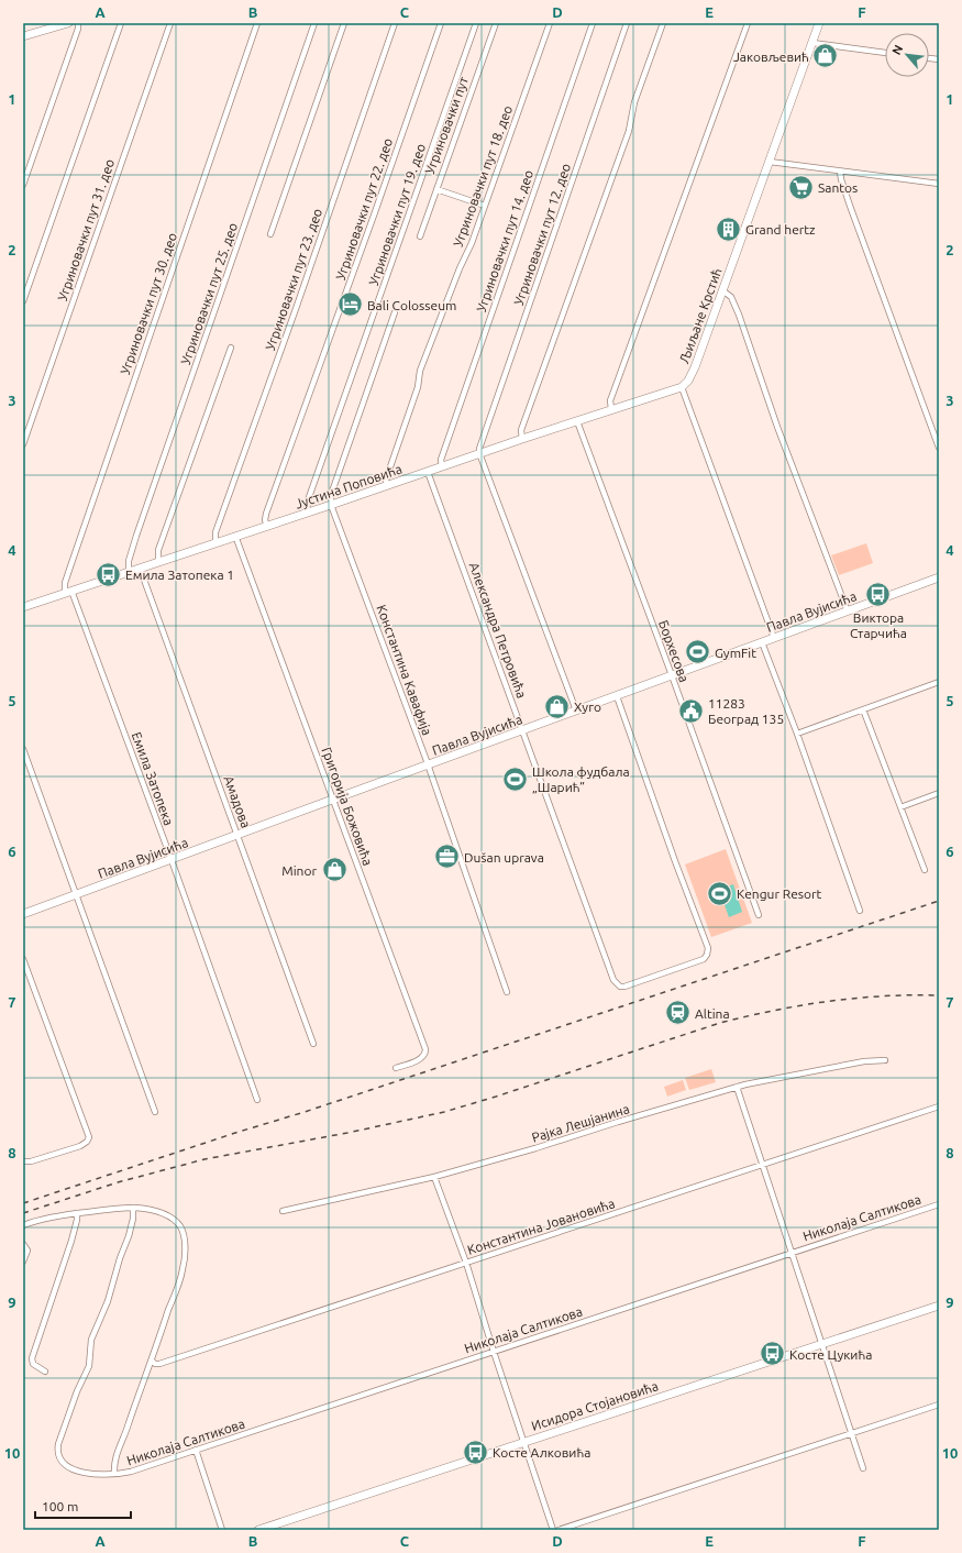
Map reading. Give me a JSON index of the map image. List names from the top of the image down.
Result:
{
  "streets": {
    "street": [
      "Угриновачки пут",
      "Угриновачки пут 18. део",
      "Угриновачки пут 22. део",
      "Угриновачки пут 19. део",
      "Угриновачки пут 31. део",
      "Угриновачки пут 12. део",
      "Угриновачки пут 14. део",
      "Угриновачки пут 23. део",
      "Угриновачки пут 25. део",
      "Угриновачки пут 30. део",
      "Љиљане Крстић",
      "Јустина Поповића",
      "Павла Вујисића",
      "Александра Петровића",
      "Борхесова",
      "Константина Кавафија",
      "Емила Затопека",
      "Амадова",
      "Григорија Божовића",
      "Рајка Лешјанина",
      "Николаја Салтикова",
      "Константина Јовановића",
      "Исидора Стојановића"
    ]
  },
  "crossings": [
    ["Угриновачки пут 18. део", "Јустина Поповића"],
    ["Угриновачки пут 22. део", "Јустина Поповића"],
    ["Угриновачки пут 19. део", "Јустина Поповића"],
    ["Угриновачки пут 12. део", "Јустина Поповића"],
    ["Угриновачки пут 14. део", "Јустина Поповића"],
    ["Угриновачки пут 23. део", "Јустина Поповића"],
    ["Угриновачки пут 25. део", "Јустина Поповића"],
    ["Угриновачки пут 30. део", "Јустина Поповића"],
    ["Угриновачки пут 30. део", "Емила Затопека"],
    ["Љиљане Крстић", "Јустина Поповића"],
    ["Јустина Поповића", "Александра Петровића"],
    ["Јустина Поповића", "Борхесова"],
    ["Јустина Поповића", "Константина Кавафија"],
    ["Јустина Поповића", "Емила Затопека"],
    ["Јустина Поповића", "Амадова"],
    ["Јустина Поповића", "Григорија Божовића"],
    ["Павла Вујисића", "Александра Петровића"],
    ["Павла Вујисића", "Борхесова"],
    ["Павла Вујисића", "Константина Кавафија"],
    ["Павла Вујисића", "Емила Затопека"],
    ["Павла Вујисића", "Амадова"],
    ["Павла Вујисића", "Григорија Божовића"]
  ],
  "places": {
    "shop": ["Јаковљевић", "Хуго", "Minor"],
    "supermarket": ["Santos"],
    "building": ["Grand hertz"],
    "hotel": ["Bali Colosseum"],
    "bus stop": [
      "Емила Затопека 1",
      "Виктора Старчића",
      "Косте Цукића",
      "Косте Алковића"
    ],
    "sports": ["GymFit", "Школа фудбала „Шарић”", "Kengur Resort"],
    "public building": ["11283 Београд 135"],
    "office": ["Dušan uprava"],
    "station": ["Altina"]
  },
  "scale_bar": "100 m",
  "north": "top left",
  "grid": {
    "columns": [
      "A",
      "B",
      "C",
      "D",
      "E",
      "F"
    ],
    "rows": [
      "1",
      "2",
      "3",
      "4",
      "5",
      "6",
      "7",
      "8",
      "9",
      "10"
    ]
  }
}
